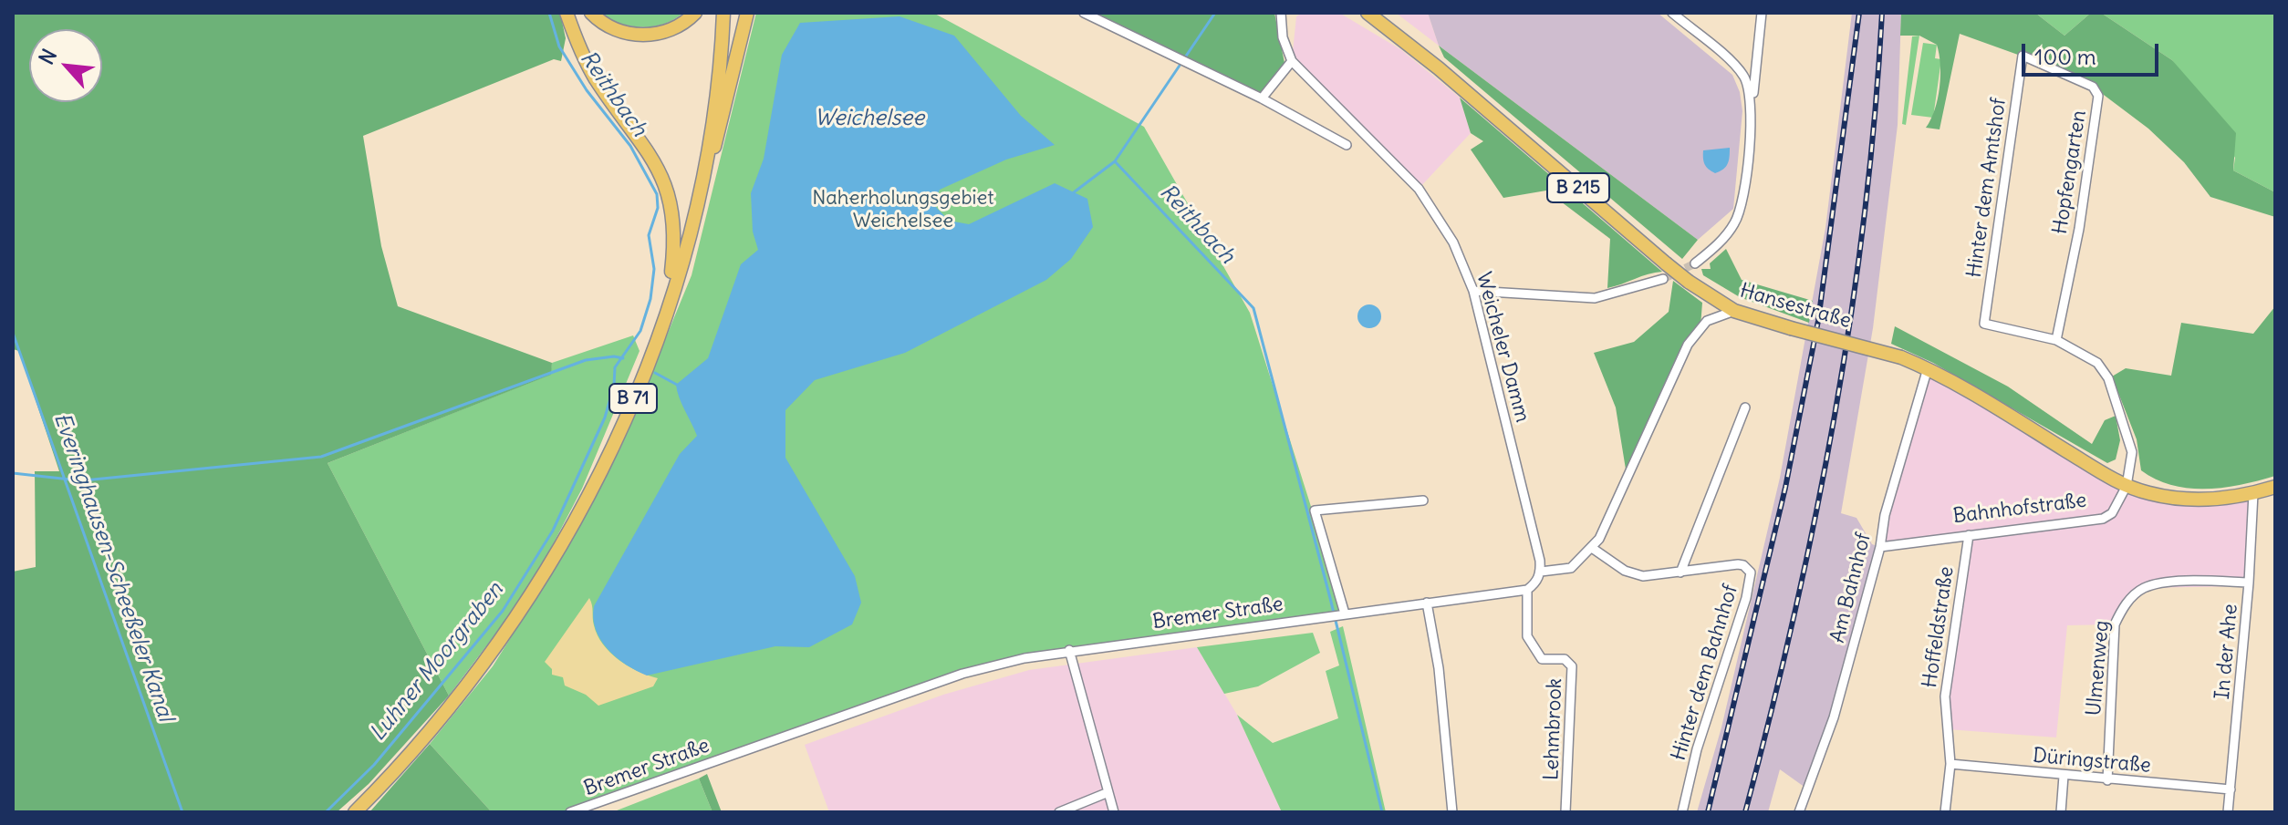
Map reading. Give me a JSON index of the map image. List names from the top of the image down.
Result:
{
  "streets": {
    "main road": ["B 215", "Hansestraße", "B 71"],
    "street": [
      "Hopfengarten",
      "Hinter dem Amtshof",
      "Weicheler Damm",
      "Bahnhofstraße",
      "Am Bahnhof",
      "Bremer Straße",
      "Hoffeldstraße",
      "In der Ahe",
      "Ulmenweg",
      "Hinter dem Bahnhof",
      "Lehmbrook",
      "Düringstraße"
    ]
  },
  "crossings": [
    ["Hopfengarten", "Hinter dem Amtshof"],
    ["B 215", "Hansestraße"],
    ["B 215", "Bahnhofstraße"],
    ["B 215", "In der Ahe"],
    ["Hansestraße", "Bahnhofstraße"],
    ["Hansestraße", "Am Bahnhof"],
    ["Bahnhofstraße", "Am Bahnhof"],
    ["Bahnhofstraße", "Hoffeldstraße"],
    ["Bremer Straße", "Lehmbrook"],
    ["Hoffeldstraße", "Düringstraße"],
    ["In der Ahe", "Ulmenweg"],
    ["In der Ahe", "Düringstraße"],
    ["Ulmenweg", "Düringstraße"]
  ],
  "water": [
    "Reithbach",
    "Weichelsee",
    "Everinghausen-Scheeßeler Kanal",
    "Luhner Moorgraben"
  ],
  "parks": ["Naherholungsgebiet Weichelsee"],
  "scale_bar": "100 m",
  "north": "top left"
}
